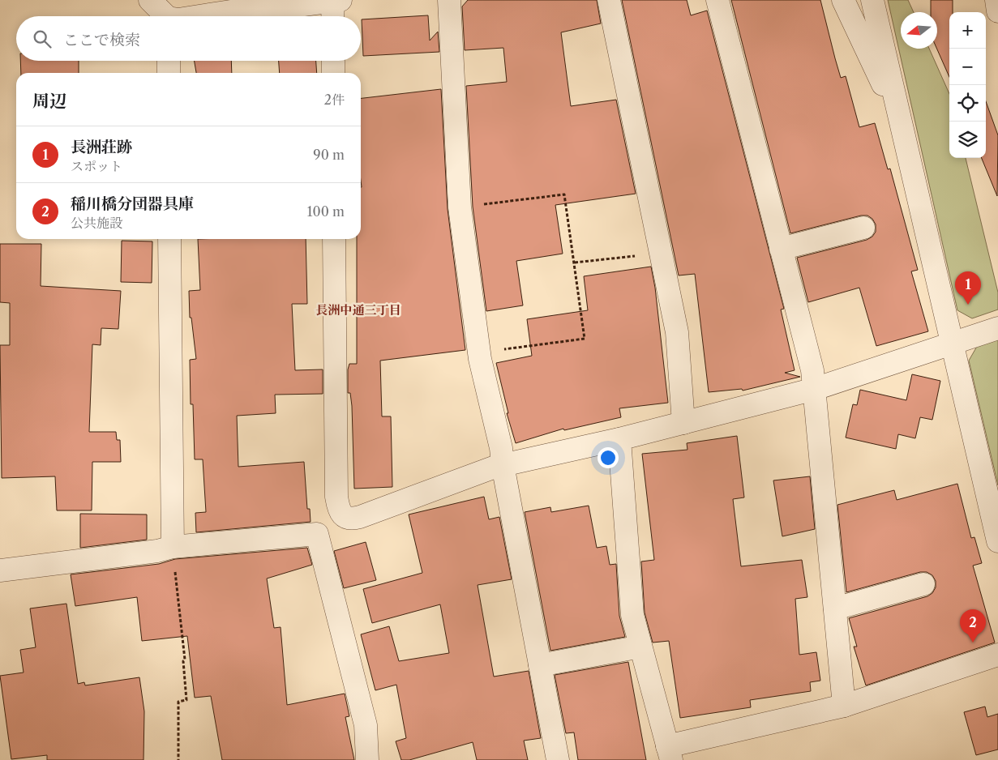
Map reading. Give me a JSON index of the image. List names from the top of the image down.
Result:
{
  "districts": ["長洲中通三丁目"],
  "north": "left",
  "page": {
    "map_buttons": ["+", "−"],
    "search": "ここで検索",
    "heading": ["周辺", "2件"],
    "list": [
      {
        "mark": "1",
        "name": "長洲荘跡",
        "note": "スポット",
        "value": "90 m"
      },
      {
        "mark": "2",
        "name": "稲川橋分団器具庫",
        "note": "公共施設",
        "value": "100 m"
      }
    ],
    "pins": ["1", "2"]
  }
}
